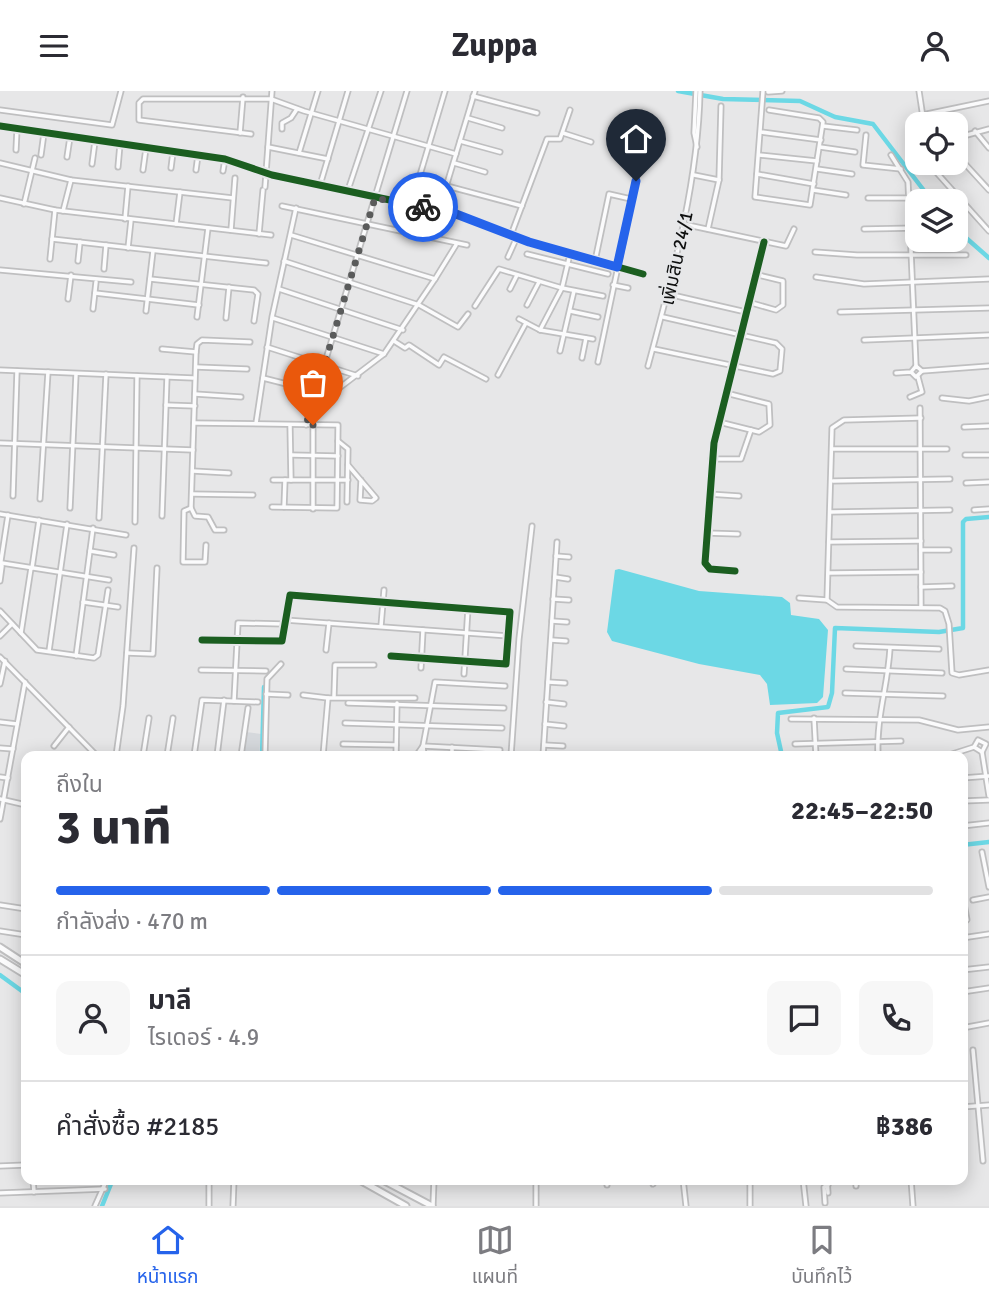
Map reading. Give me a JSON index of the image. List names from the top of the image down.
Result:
{
  "streets": {
    "street": ["เพิ่มสิน 24/1"]
  },
  "page": {
    "header": "Zuppa",
    "heading": ["3 นาที", "ถึงใน", "22:45–22:50"],
    "panel": [
      "มาลี",
      "ไรเดอร์ · 4.9",
      "คำสั่งซื้อ #2185",
      "฿386"
    ],
    "bar": "กำลังส่ง · 470 m",
    "tabs": ["หน้าแรก", "แผนที่", "บันทึกไว้"]
  }
}
